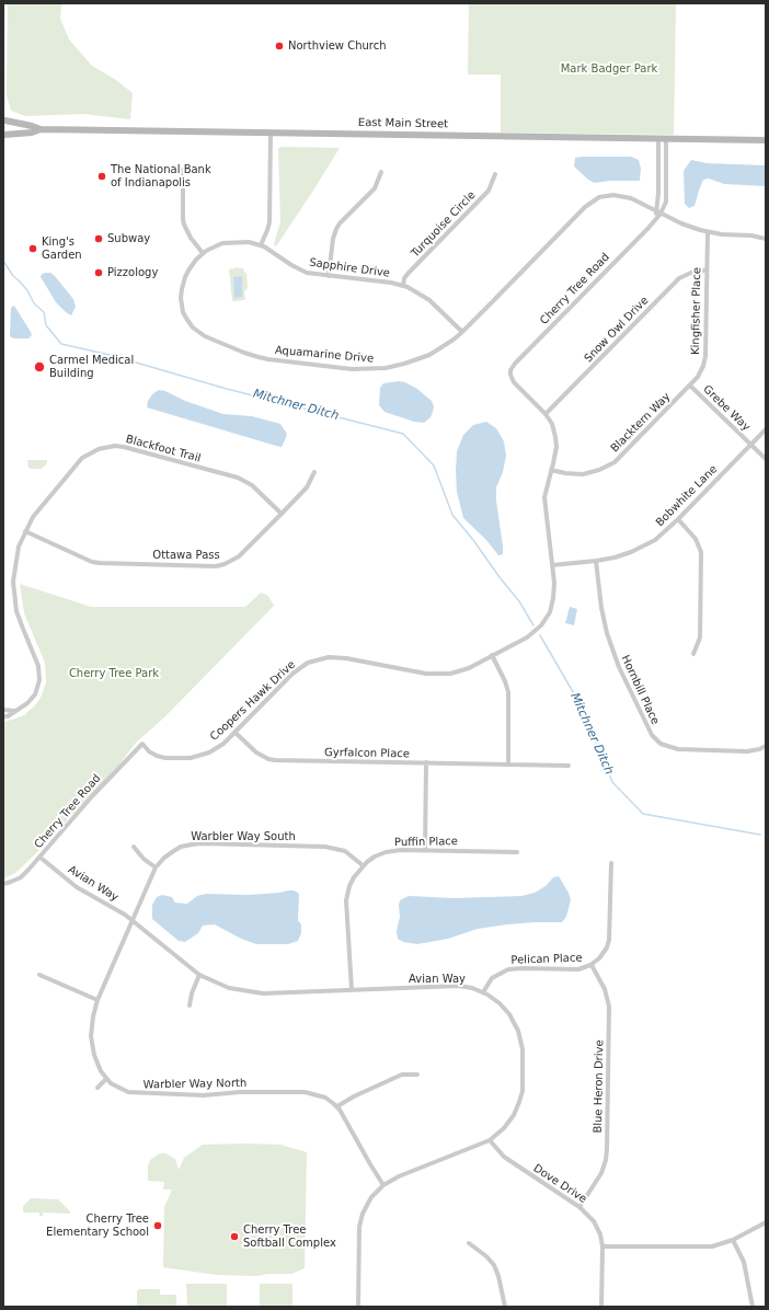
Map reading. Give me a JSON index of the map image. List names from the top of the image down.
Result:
{
  "streets": {
    "main road": ["East Main Street"],
    "street": [
      "Turquoise Circle",
      "Sapphire Drive",
      "Cherry Tree Road",
      "Kingfisher Place",
      "Snow Owl Drive",
      "Aquamarine Drive",
      "Grebe Way",
      "Blacktern Way",
      "Blackfoot Trail",
      "Bobwhite Lane",
      "Ottawa Pass",
      "Hornbill Place",
      "Coopers Hawk Drive",
      "Gyrfalcon Place",
      "Warbler Way South",
      "Puffin Place",
      "Avian Way",
      "Pelican Place",
      "Warbler Way North",
      "Blue Heron Drive",
      "Dove Drive"
    ]
  },
  "crossings": [
    ["Turquoise Circle", "Sapphire Drive"],
    ["Sapphire Drive", "Aquamarine Drive"],
    ["Cherry Tree Road", "Aquamarine Drive"],
    ["Cherry Tree Road", "Coopers Hawk Drive"],
    ["Cherry Tree Road", "Avian Way"],
    ["Kingfisher Place", "Snow Owl Drive"],
    ["Kingfisher Place", "Aquamarine Drive"],
    ["Kingfisher Place", "Grebe Way"],
    ["Kingfisher Place", "Blacktern Way"],
    ["Snow Owl Drive", "Coopers Hawk Drive"],
    ["Grebe Way", "Blacktern Way"],
    ["Grebe Way", "Bobwhite Lane"],
    ["Blacktern Way", "Coopers Hawk Drive"],
    ["Blackfoot Trail", "Ottawa Pass"],
    ["Bobwhite Lane", "Hornbill Place"],
    ["Bobwhite Lane", "Coopers Hawk Drive"],
    ["Coopers Hawk Drive", "Gyrfalcon Place"],
    ["Warbler Way South", "Puffin Place"],
    ["Warbler Way South", "Avian Way"],
    ["Puffin Place", "Avian Way"],
    ["Avian Way", "Pelican Place"],
    ["Avian Way", "Dove Drive"],
    ["Pelican Place", "Blue Heron Drive"],
    ["Blue Heron Drive", "Dove Drive"]
  ],
  "water": ["Mitchner Ditch"],
  "parks": ["Mark Badger Park", "Cherry Tree Park"],
  "places": [
    "Northview Church",
    "The National Bank of Indianapolis",
    "Subway",
    "King's Garden",
    "Pizzology",
    "Carmel Medical Building",
    "Cherry Tree Elementary School",
    "Cherry Tree Softball Complex"
  ]
}
